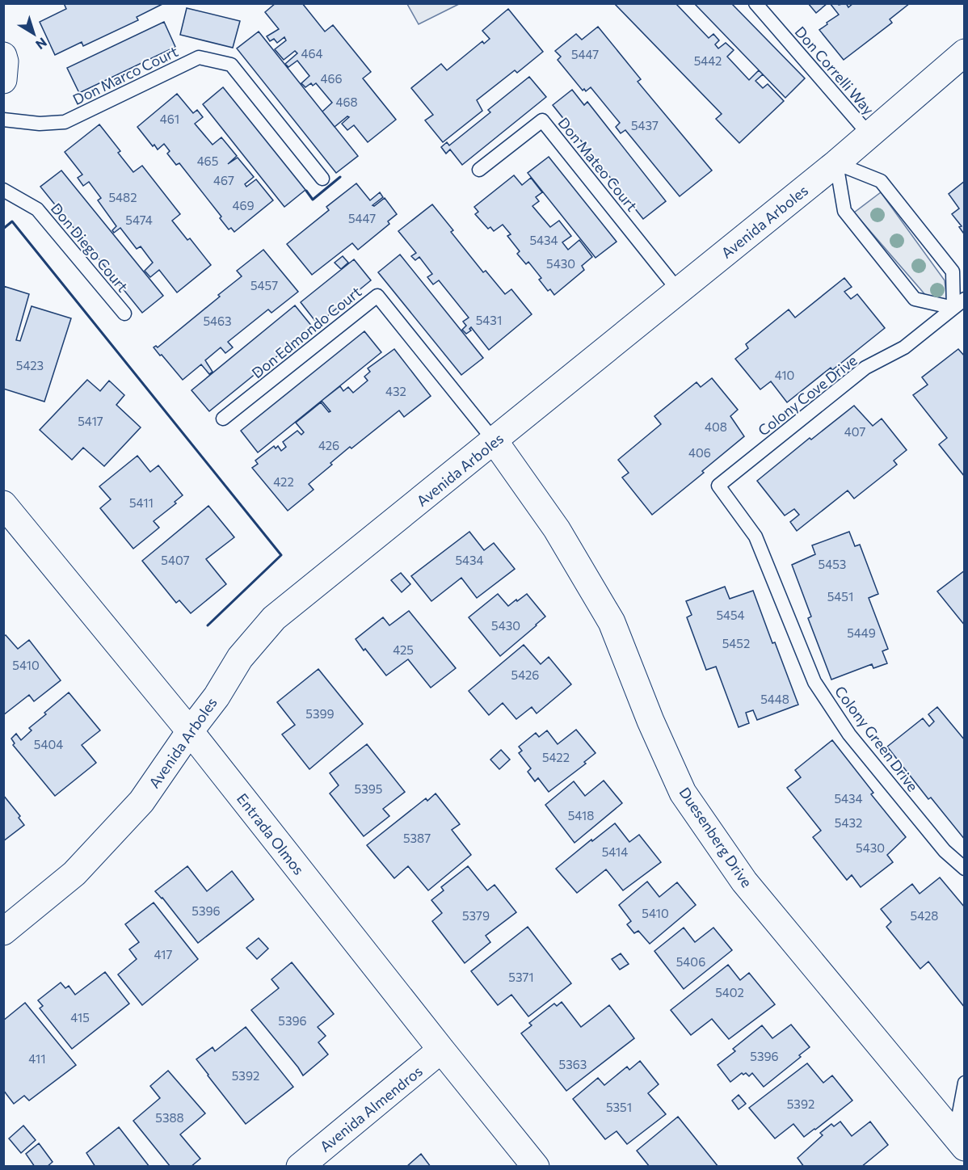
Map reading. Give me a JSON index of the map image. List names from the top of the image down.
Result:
{
  "streets": {
    "street": [
      "Avenida Arboles",
      "Entrada Olmos",
      "Duesenberg Drive",
      "Avenida Almendros"
    ],
    "lane": [
      "Don Correlli Way",
      "Don Marco Court",
      "Don Mateo Court",
      "Don Diego Court",
      "Don Edmondo Court",
      "Colony Cove Drive",
      "Colony Green Drive"
    ]
  },
  "crossings": [
    ["Don Correlli Way", "Avenida Arboles"],
    ["Don Mateo Court", "Avenida Arboles"],
    ["Avenida Arboles", "Don Edmondo Court"],
    ["Avenida Arboles", "Entrada Olmos"],
    ["Avenida Arboles", "Duesenberg Drive"],
    ["Don Edmondo Court", "Duesenberg Drive"],
    ["Colony Cove Drive", "Colony Green Drive"],
    ["Entrada Olmos", "Avenida Almendros"]
  ],
  "house_numbers": [
    "464",
    "5447",
    "5442",
    "466",
    "468",
    "461",
    "5437",
    "465",
    "467",
    "5482",
    "469",
    "5447",
    "5474",
    "5434",
    "5430",
    "5457",
    "5431",
    "5463",
    "5423",
    "410",
    "432",
    "5417",
    "408",
    "407",
    "426",
    "406",
    "422",
    "5411",
    "5407",
    "5434",
    "5453",
    "5451",
    "5454",
    "5430",
    "5449",
    "5452",
    "425",
    "5410",
    "5426",
    "5448",
    "5399",
    "5404",
    "5422",
    "5395",
    "5434",
    "5418",
    "5432",
    "5387",
    "5430",
    "5414",
    "5396",
    "5410",
    "5379",
    "5428",
    "417",
    "5406",
    "5371",
    "5402",
    "415",
    "5396",
    "5396",
    "411",
    "5363",
    "5392",
    "5392",
    "5351",
    "5388"
  ],
  "north": "bottom right"
}
